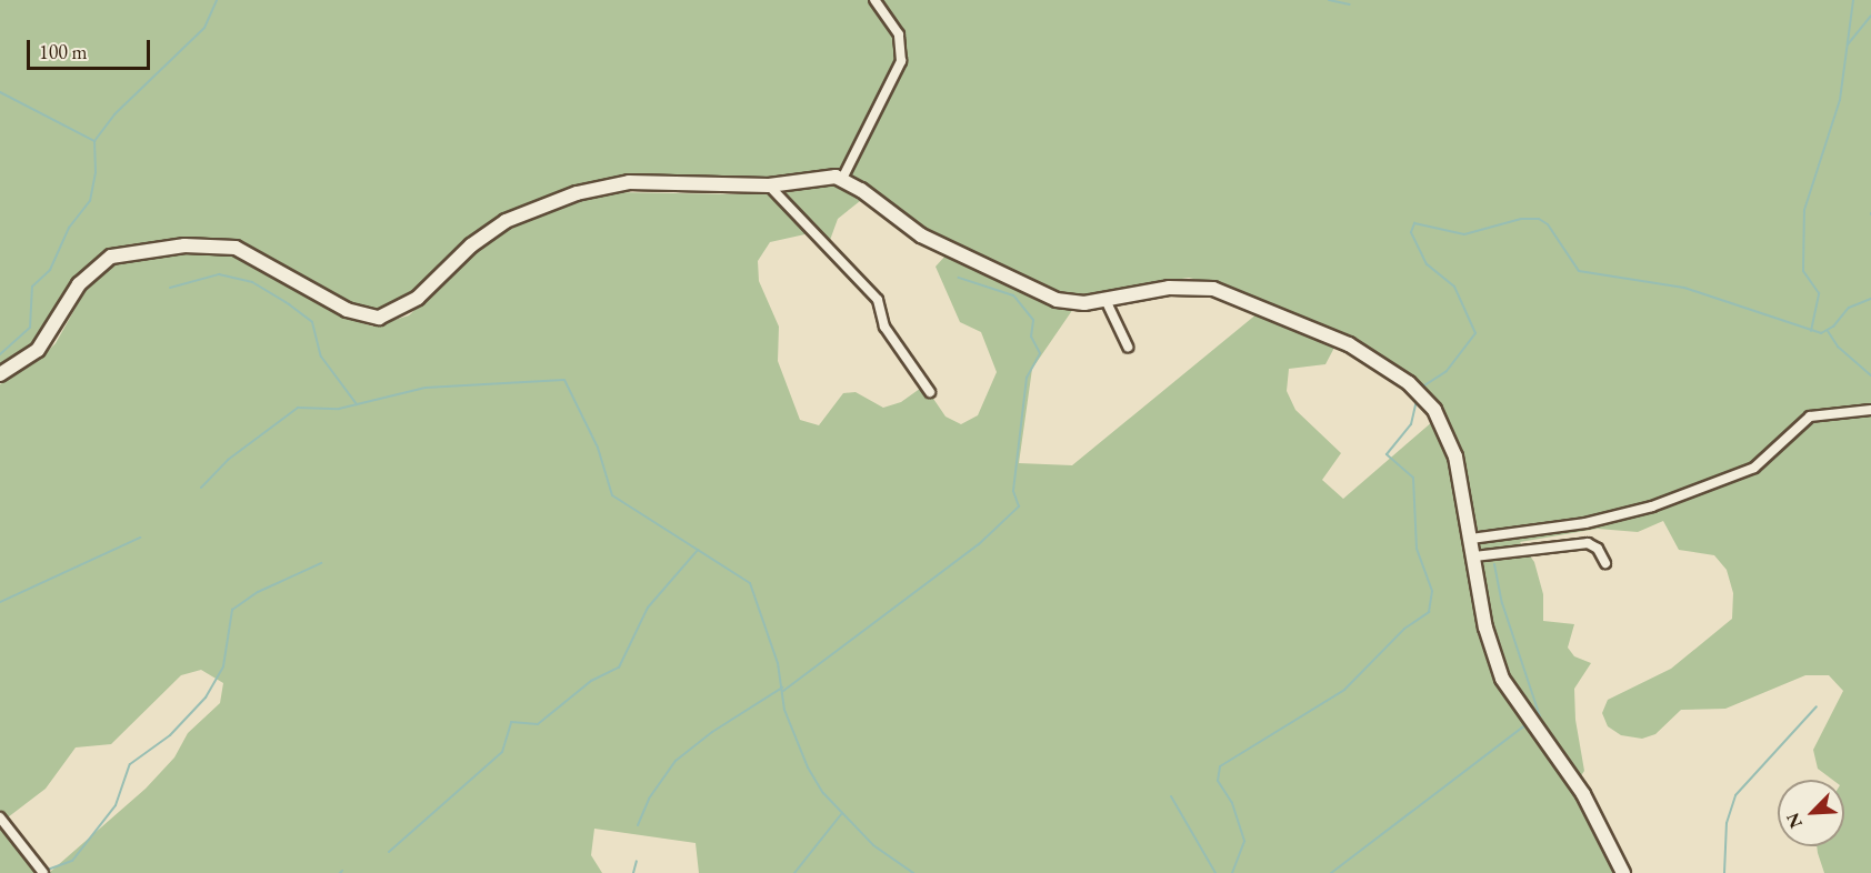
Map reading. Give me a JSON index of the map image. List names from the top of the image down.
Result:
{
  "scale_bar": "100 m",
  "north": "bottom left"
}
